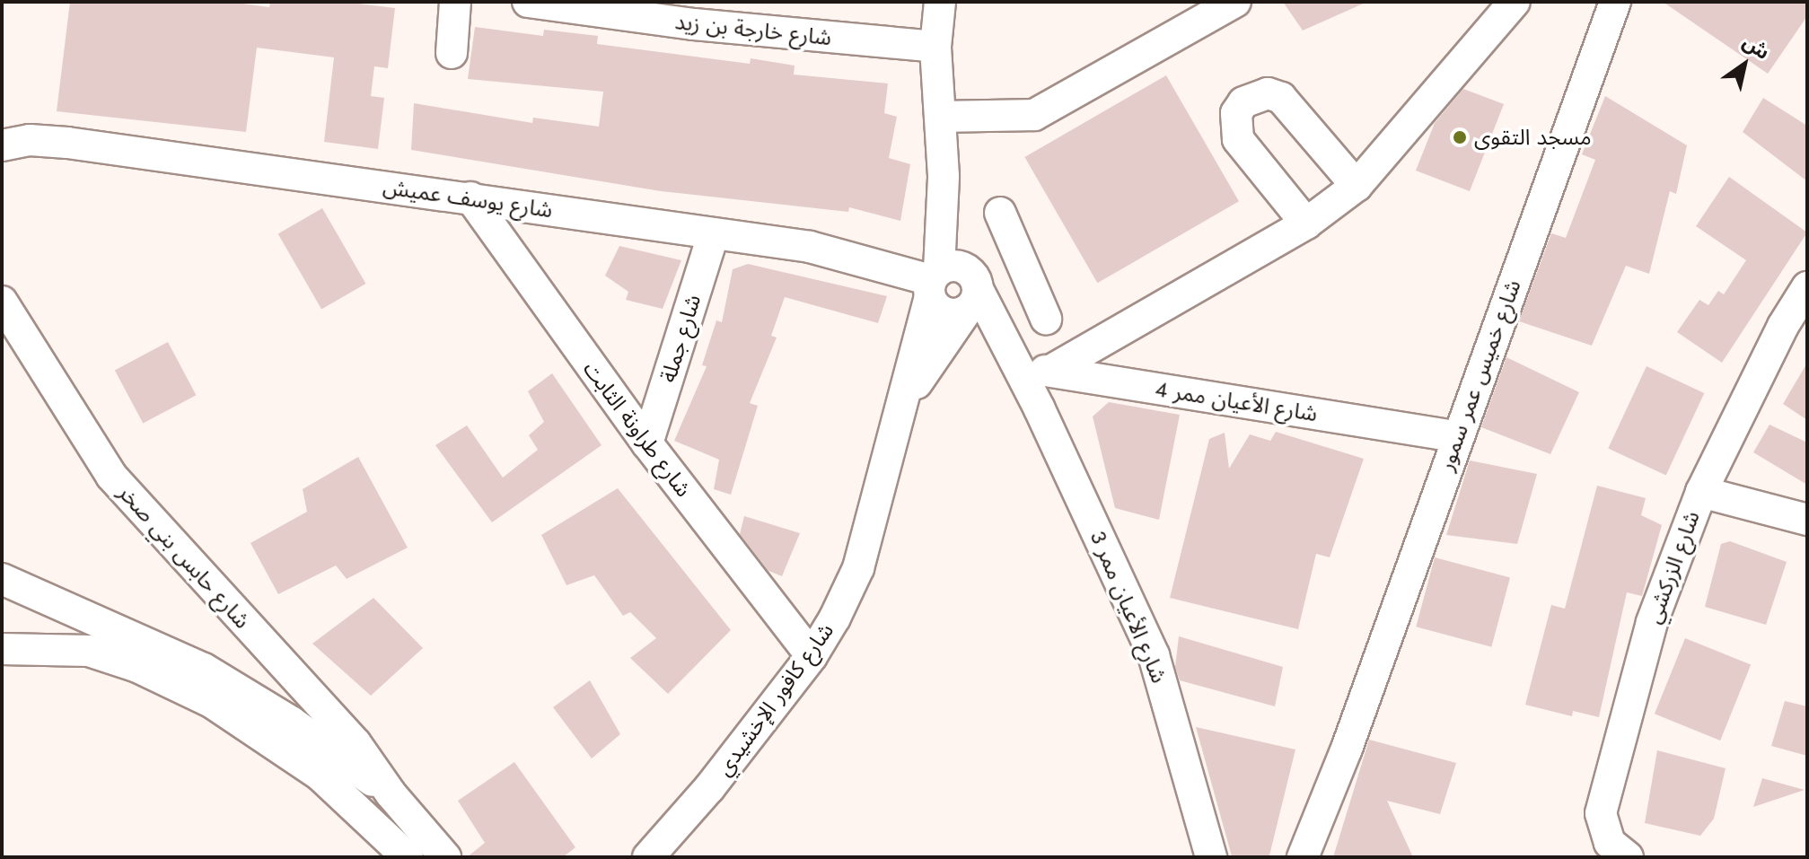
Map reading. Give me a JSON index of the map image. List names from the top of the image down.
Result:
{
  "streets": {
    "street": [
      "شارع خارجة بن زيد",
      "شارع يوسف عميش",
      "شارع جملة",
      "شارع خميس عمر سمور",
      "شارع الأعيان ممر 4",
      "شارع طراونة الثابت",
      "شارع حابس بني صخر",
      "شارع الزركشي",
      "شارع الأعيان ممر 3",
      "شارع كافور الإخشيدي"
    ]
  },
  "crossings": [
    ["شارع يوسف عميش", "شارع جملة"],
    ["شارع يوسف عميش", "شارع طراونة الثابت"],
    ["شارع يوسف عميش", "شارع الأعيان ممر 3"],
    ["شارع يوسف عميش", "شارع كافور الإخشيدي"],
    ["شارع جملة", "شارع طراونة الثابت"],
    ["شارع خميس عمر سمور", "شارع الأعيان ممر 4"],
    ["شارع الأعيان ممر 4", "شارع الأعيان ممر 3"],
    ["شارع طراونة الثابت", "شارع كافور الإخشيدي"],
    ["شارع الأعيان ممر 3", "شارع كافور الإخشيدي"]
  ],
  "places": ["مسجد التقوى"],
  "north": "top right"
}
